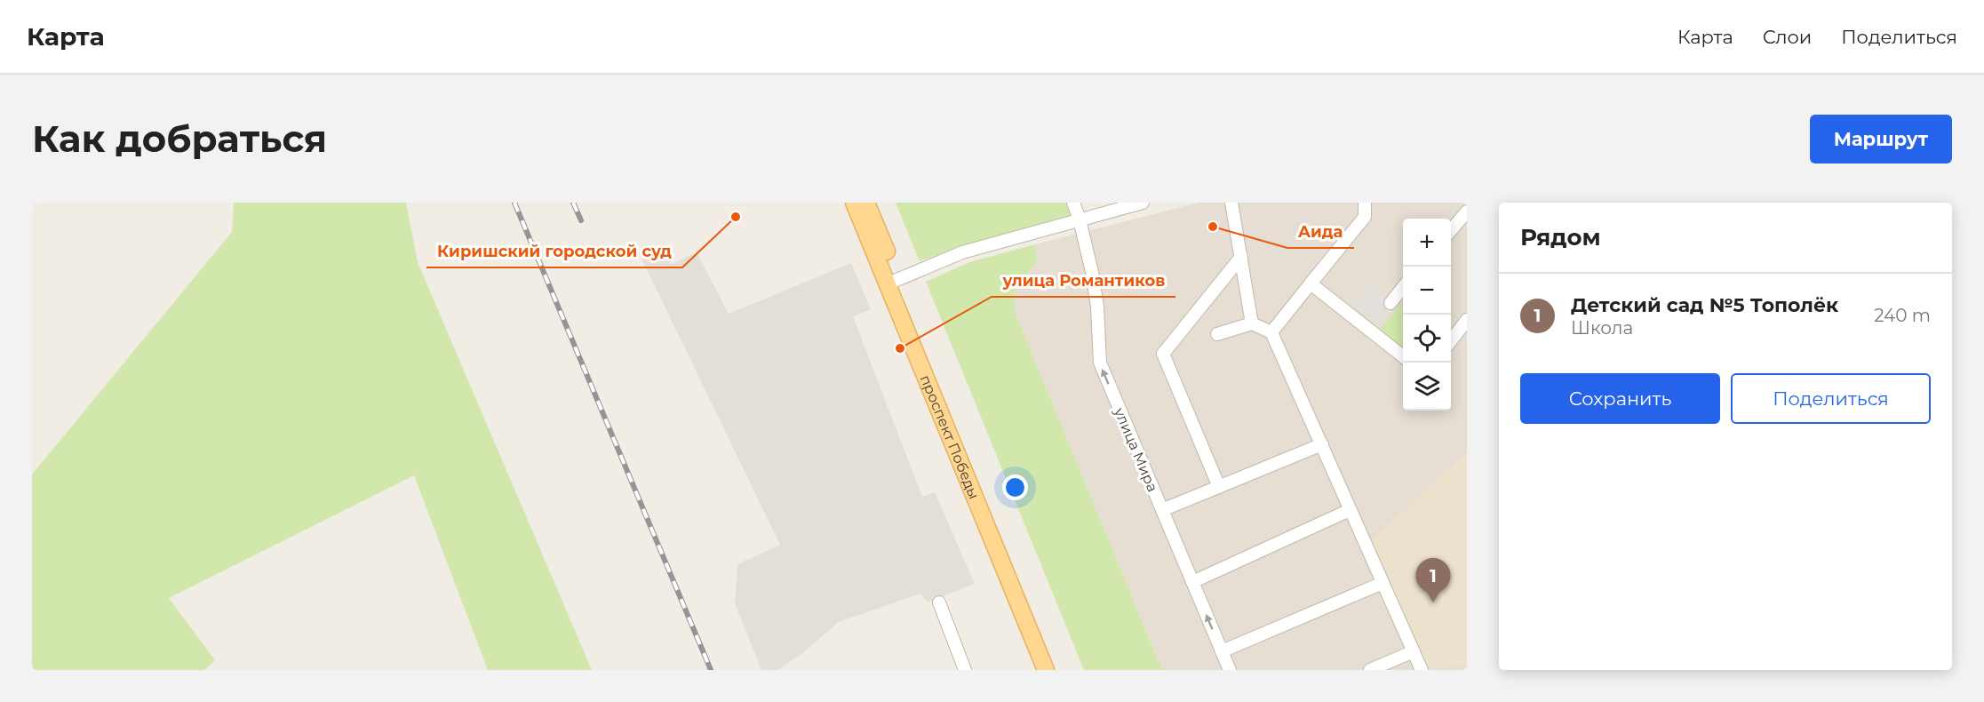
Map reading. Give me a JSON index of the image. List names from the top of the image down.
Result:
{
  "streets": {
    "main road": ["проспект Победы"],
    "street": ["улица Мира"]
  },
  "one_way": ["улица Мира"],
  "places": ["Киришский городской суд", "Аида", "улица Романтиков"],
  "page": {
    "header": "Карта",
    "nav": ["Карта", "Слои", "Поделиться"],
    "buttons": [
      "Маршрут",
      ["Сохранить", "Поделиться"]
    ],
    "title": "Как добраться",
    "heading": "Рядом",
    "map_buttons": ["+", "−"],
    "list": [
      {
        "mark": "1",
        "name": "Детский сад №5 Тополёк",
        "note": "Школа",
        "value": "240 m"
      }
    ],
    "pins": "1"
  }
}
